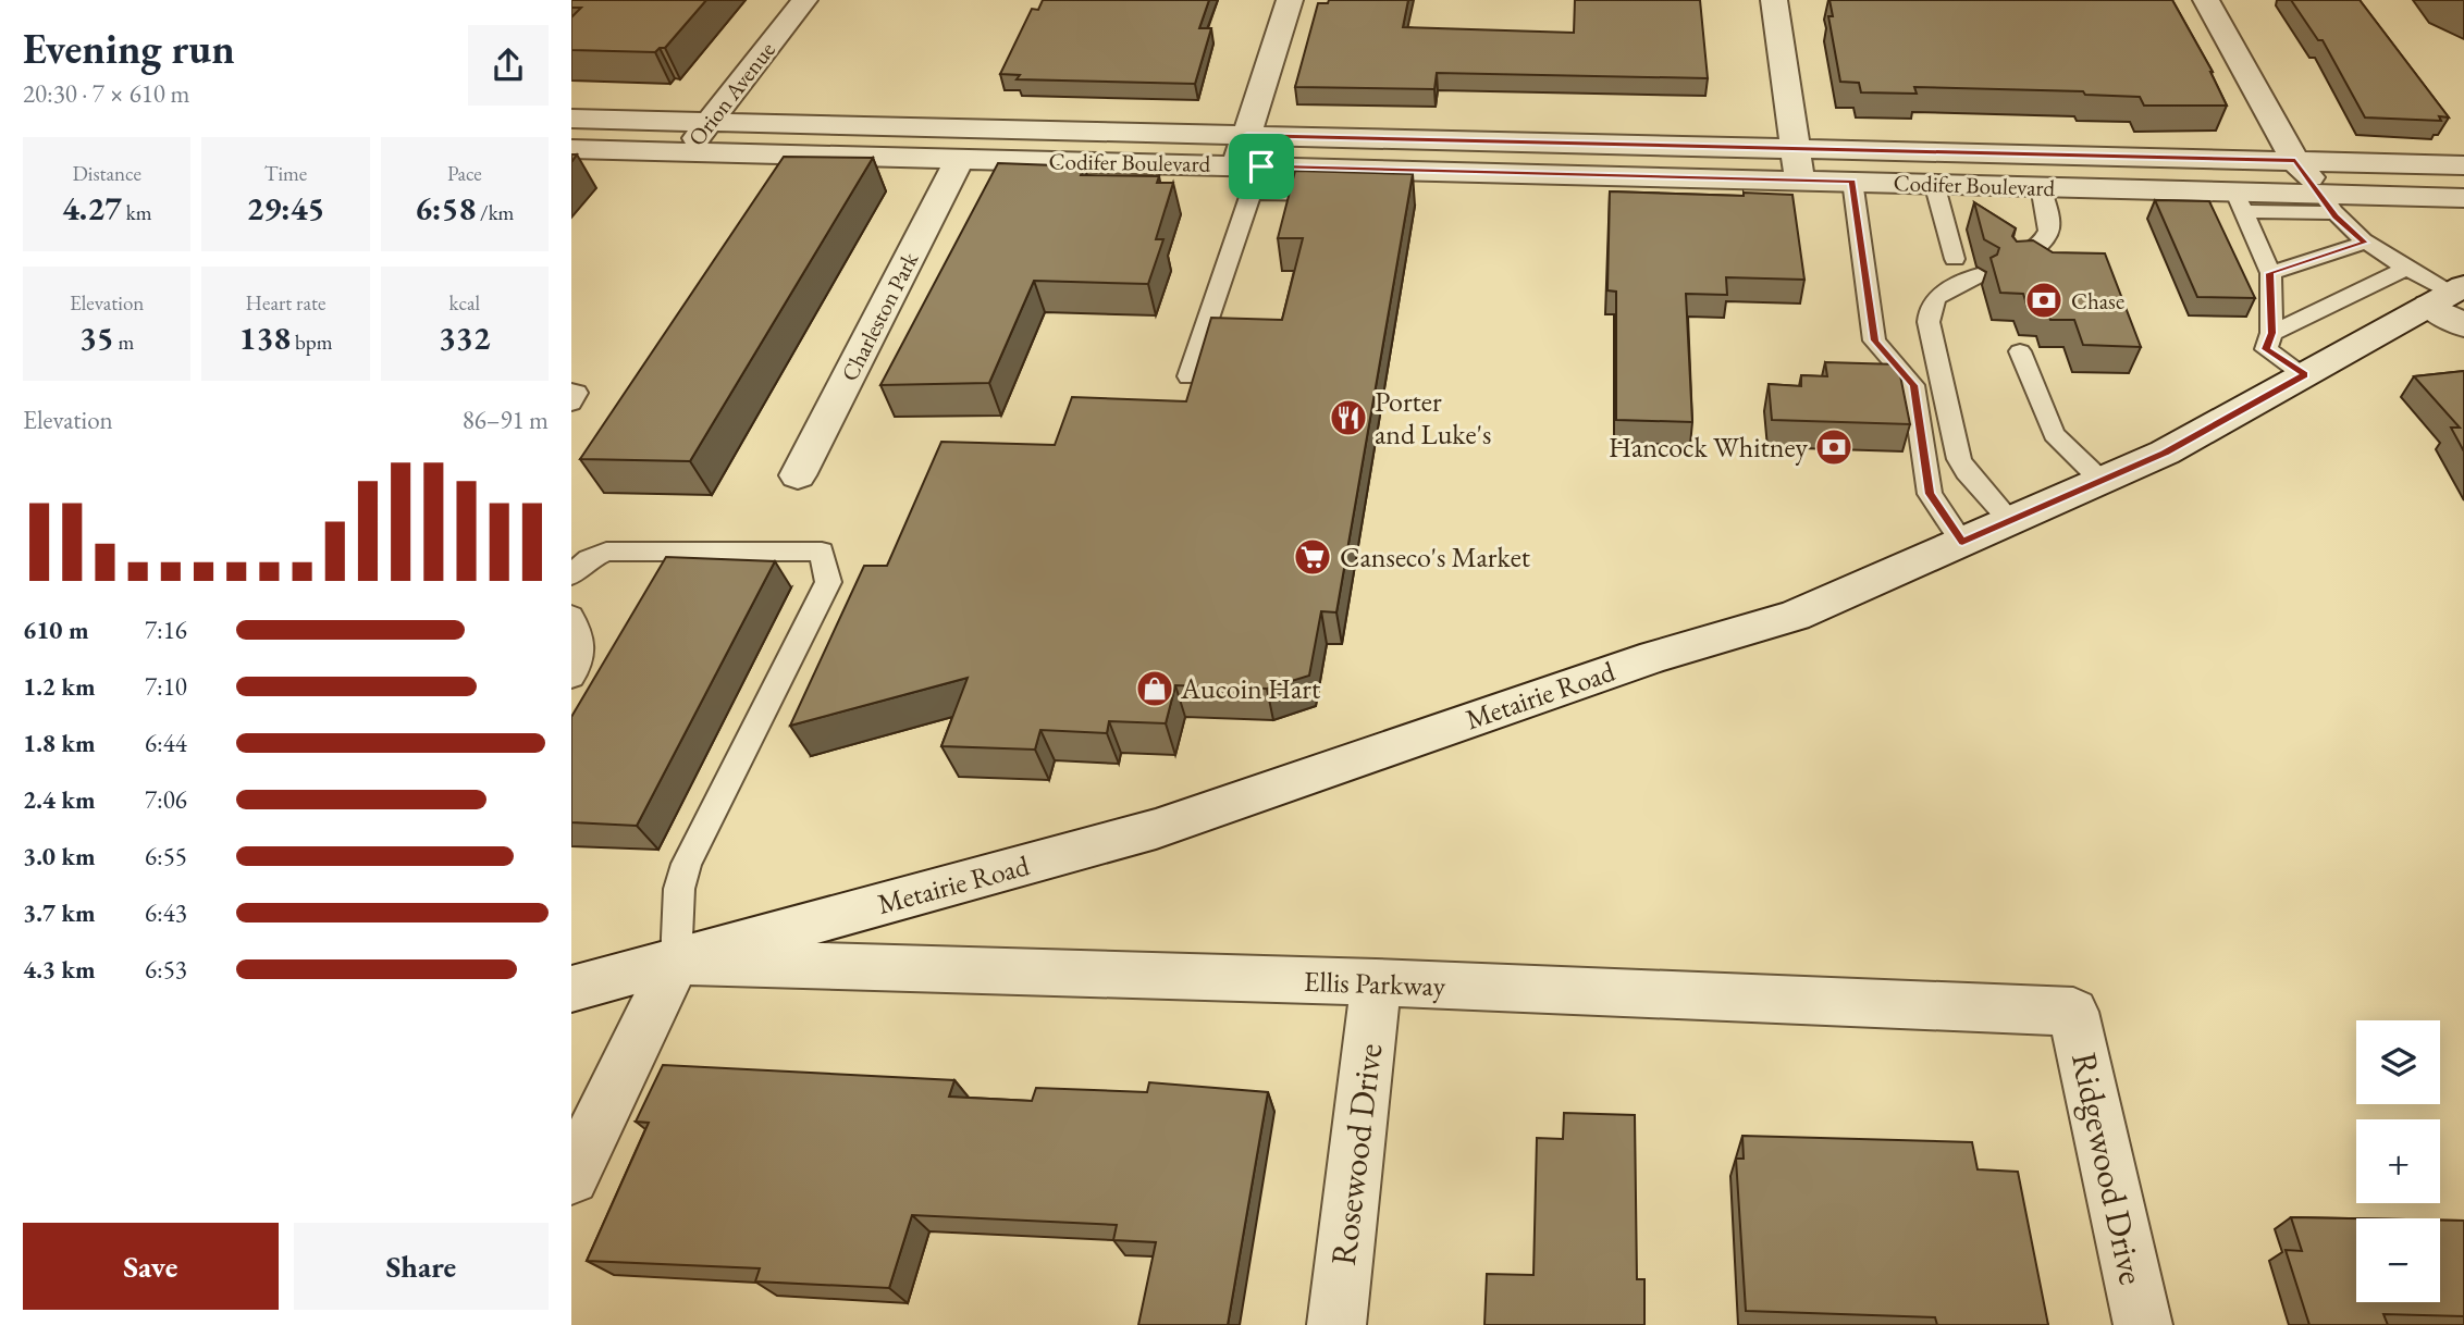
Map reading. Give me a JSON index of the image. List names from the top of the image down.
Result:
{
  "streets": {
    "street": [
      "Orion Avenue",
      "Codifer Boulevard",
      "Charleston Park",
      "Metairie Road",
      "Ellis Parkway",
      "Rosewood Drive",
      "Ridgewood Drive"
    ]
  },
  "crossings": [
    ["Orion Avenue", "Codifer Boulevard"],
    ["Codifer Boulevard", "Charleston Park"],
    ["Metairie Road", "Ellis Parkway"],
    ["Ellis Parkway", "Rosewood Drive"],
    ["Ellis Parkway", "Ridgewood Drive"]
  ],
  "places": {
    "bank": ["Chase", "Hancock Whitney"],
    "restaurant": ["Porter and Luke's"],
    "supermarket": ["Canseco's Market"],
    "shop": ["Aucoin Hart"]
  },
  "page": {
    "heading": ["Evening run", "20:30 · 7 × 610 m"],
    "stats": [
      ["Distance", "4.27 km"],
      ["Time", "29:45"],
      ["Pace", "6:58 /km"],
      ["Elevation", "35 m"],
      ["Heart rate", "138 bpm"],
      ["kcal", "332"]
    ],
    "chart": ["Elevation", "86–91 m"],
    "list": [
      {
        "name": "610 m",
        "note": "7:16"
      },
      {
        "name": "1.2 km",
        "note": "7:10"
      },
      {
        "name": "1.8 km",
        "note": "6:44"
      },
      {
        "name": "2.4 km",
        "note": "7:06"
      },
      {
        "name": "3.0 km",
        "note": "6:55"
      },
      {
        "name": "3.7 km",
        "note": "6:43"
      },
      {
        "name": "4.3 km",
        "note": "6:53"
      }
    ],
    "map_buttons": ["+", "−"],
    "buttons": ["Save", "Share"]
  }
}
